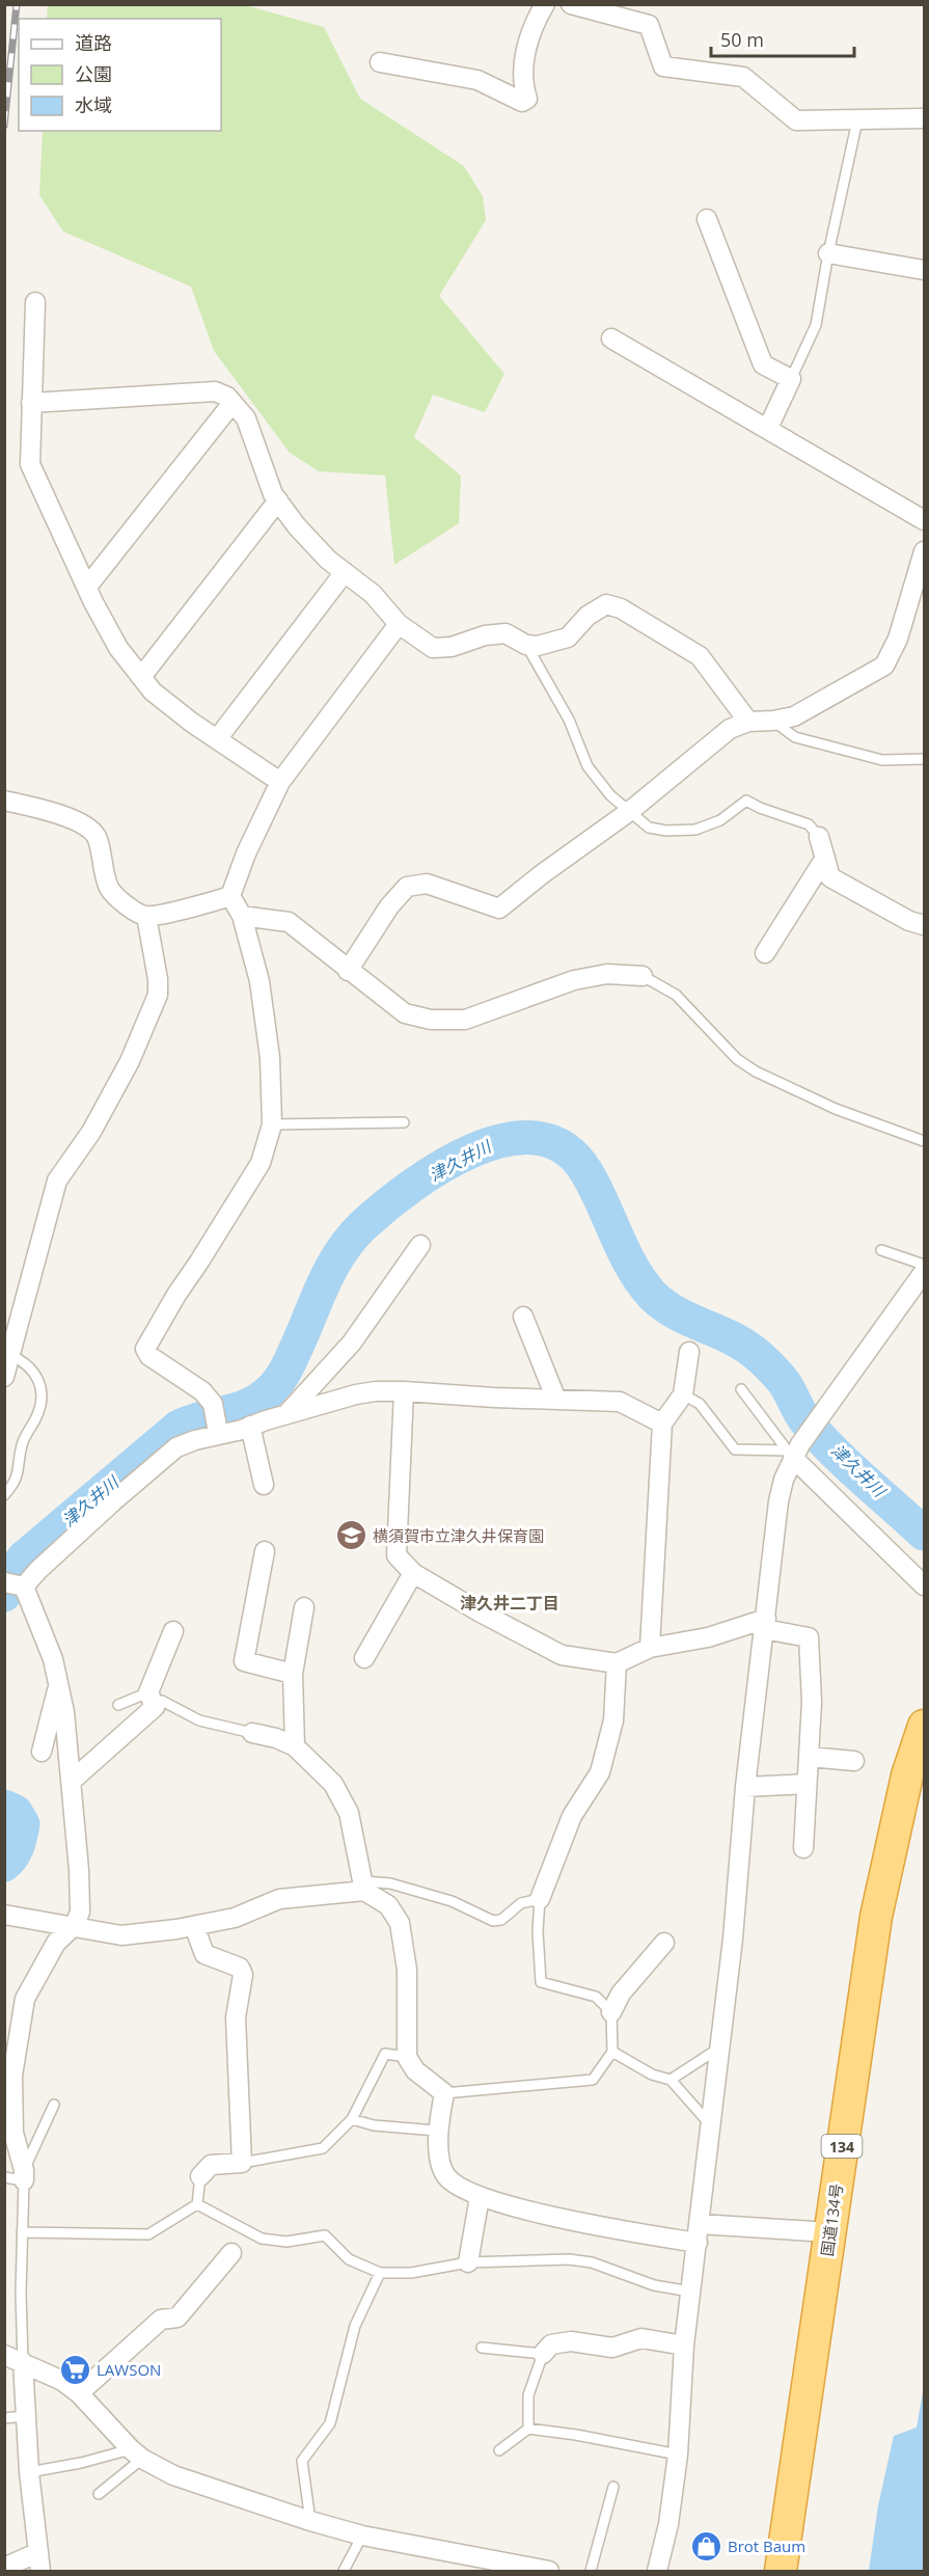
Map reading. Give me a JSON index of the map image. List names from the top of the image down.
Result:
{
  "streets": {
    "highway": ["134", "国道134号"]
  },
  "districts": ["津久井二丁目"],
  "water": ["津久井川"],
  "places": {
    "school or university": ["横須賀市立津久井保育園"],
    "supermarket": ["LAWSON"],
    "shop": ["Brot Baum"]
  },
  "legend": ["道路", "公園", "水域"],
  "scale_bar": "50 m"
}
